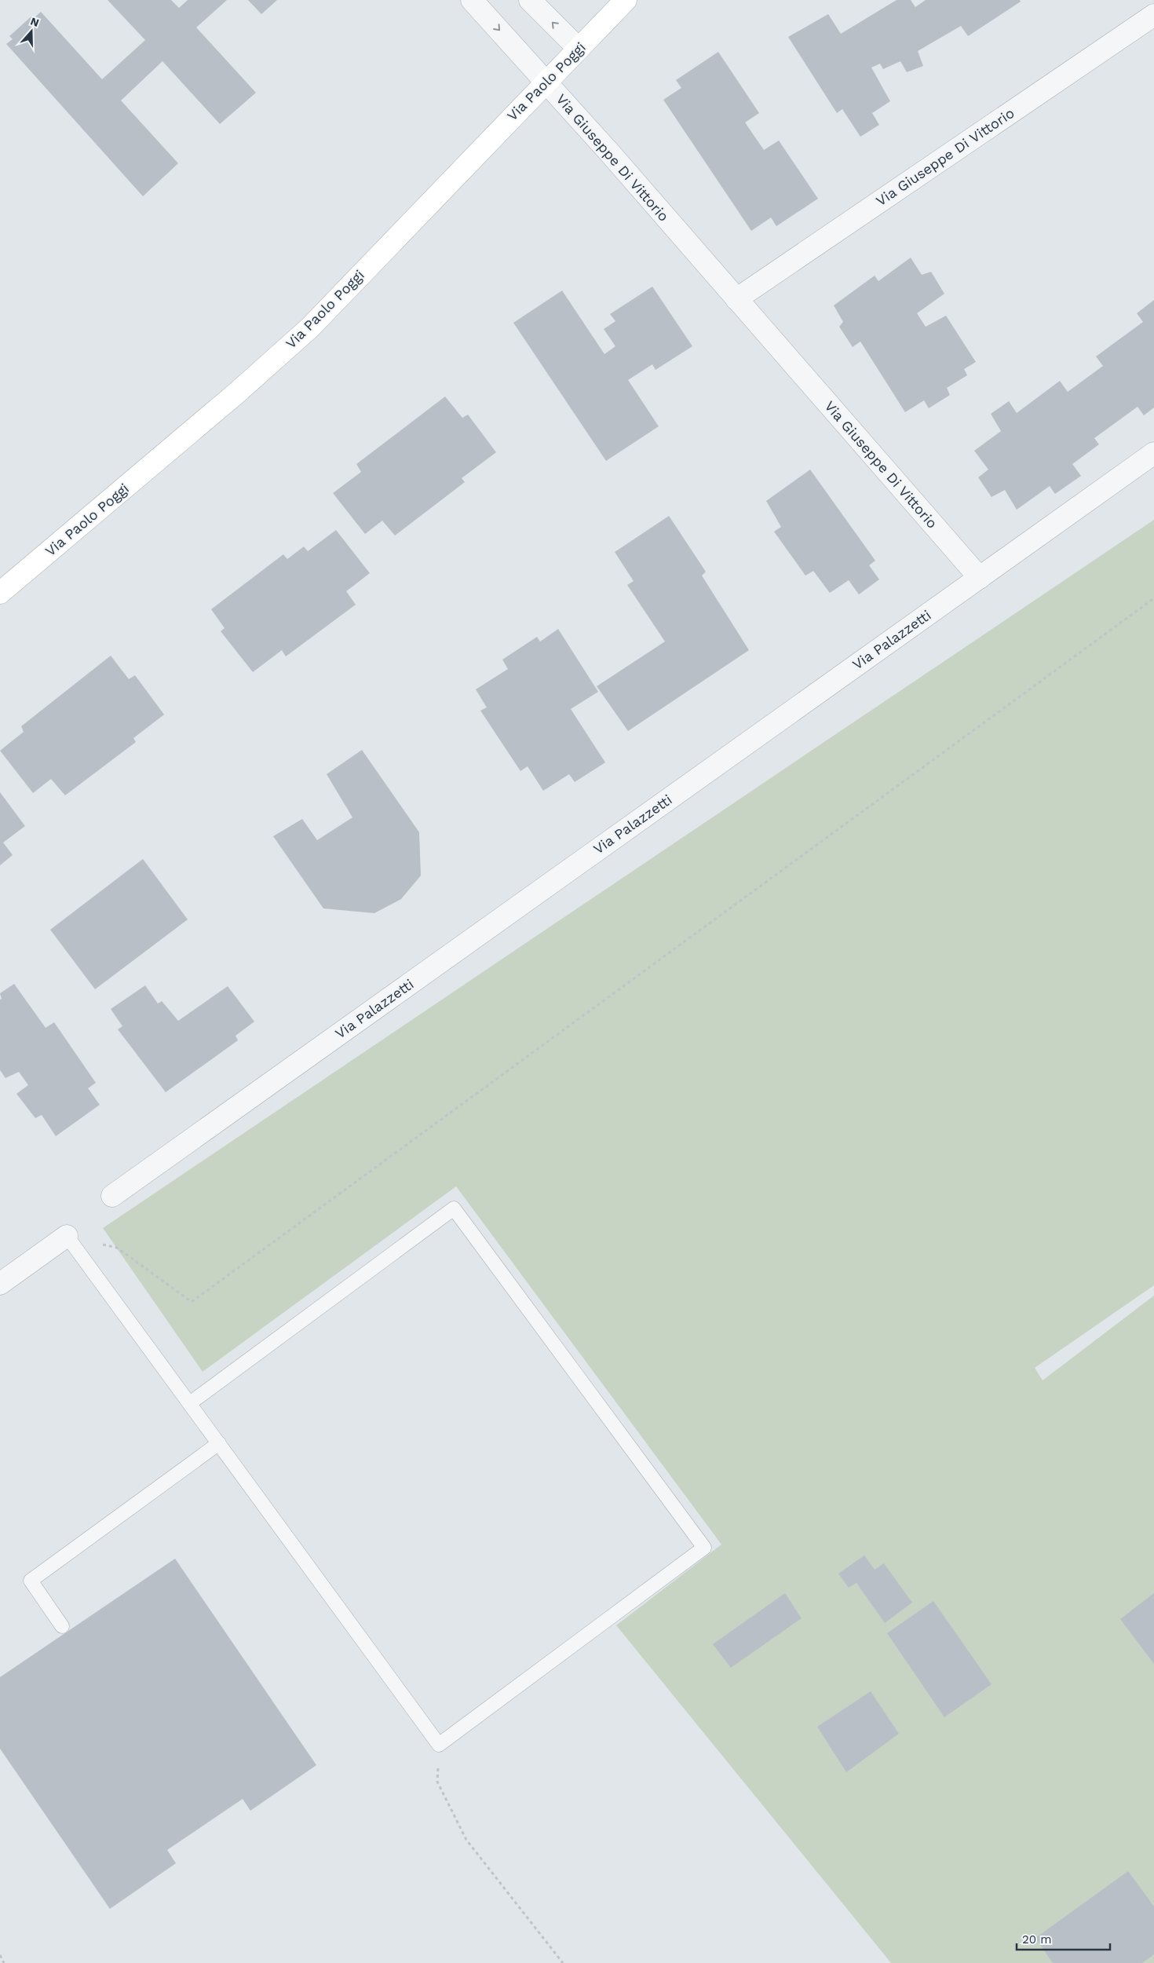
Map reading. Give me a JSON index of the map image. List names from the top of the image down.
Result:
{
  "streets": {
    "main road": ["Via Paolo Poggi"],
    "street": ["Via Giuseppe Di Vittorio", "Via Palazzetti"]
  },
  "crossings": [
    ["Via Paolo Poggi", "Via Giuseppe Di Vittorio"],
    ["Via Giuseppe Di Vittorio", "Via Palazzetti"]
  ],
  "scale_bar": "20 m",
  "north": "top"
}
